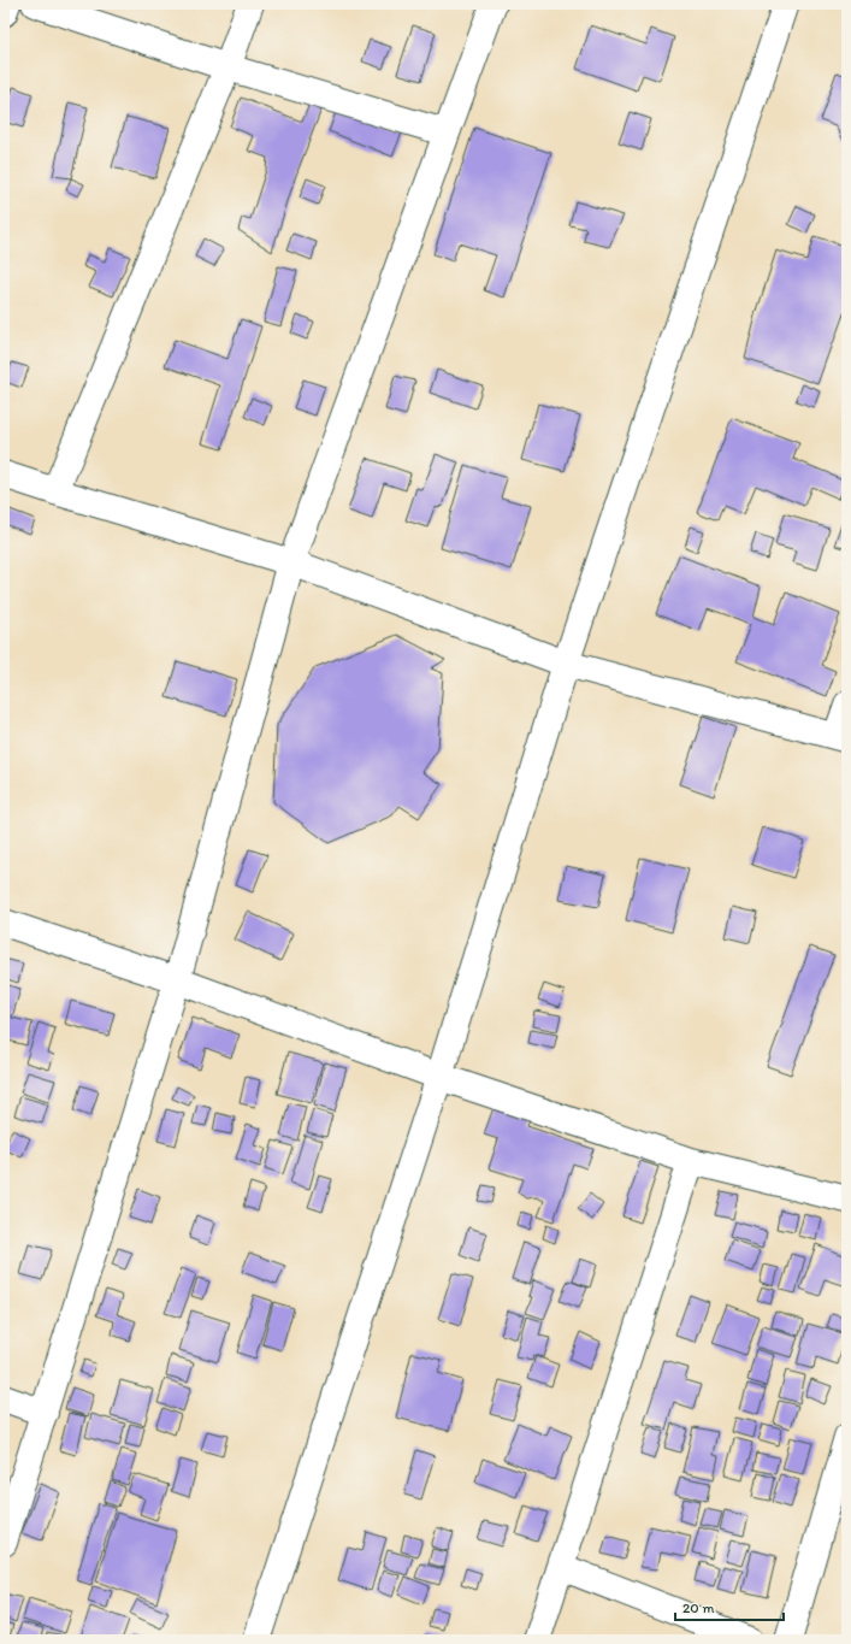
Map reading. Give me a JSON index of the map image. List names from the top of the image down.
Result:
{
  "scale_bar": "20 m"
}
